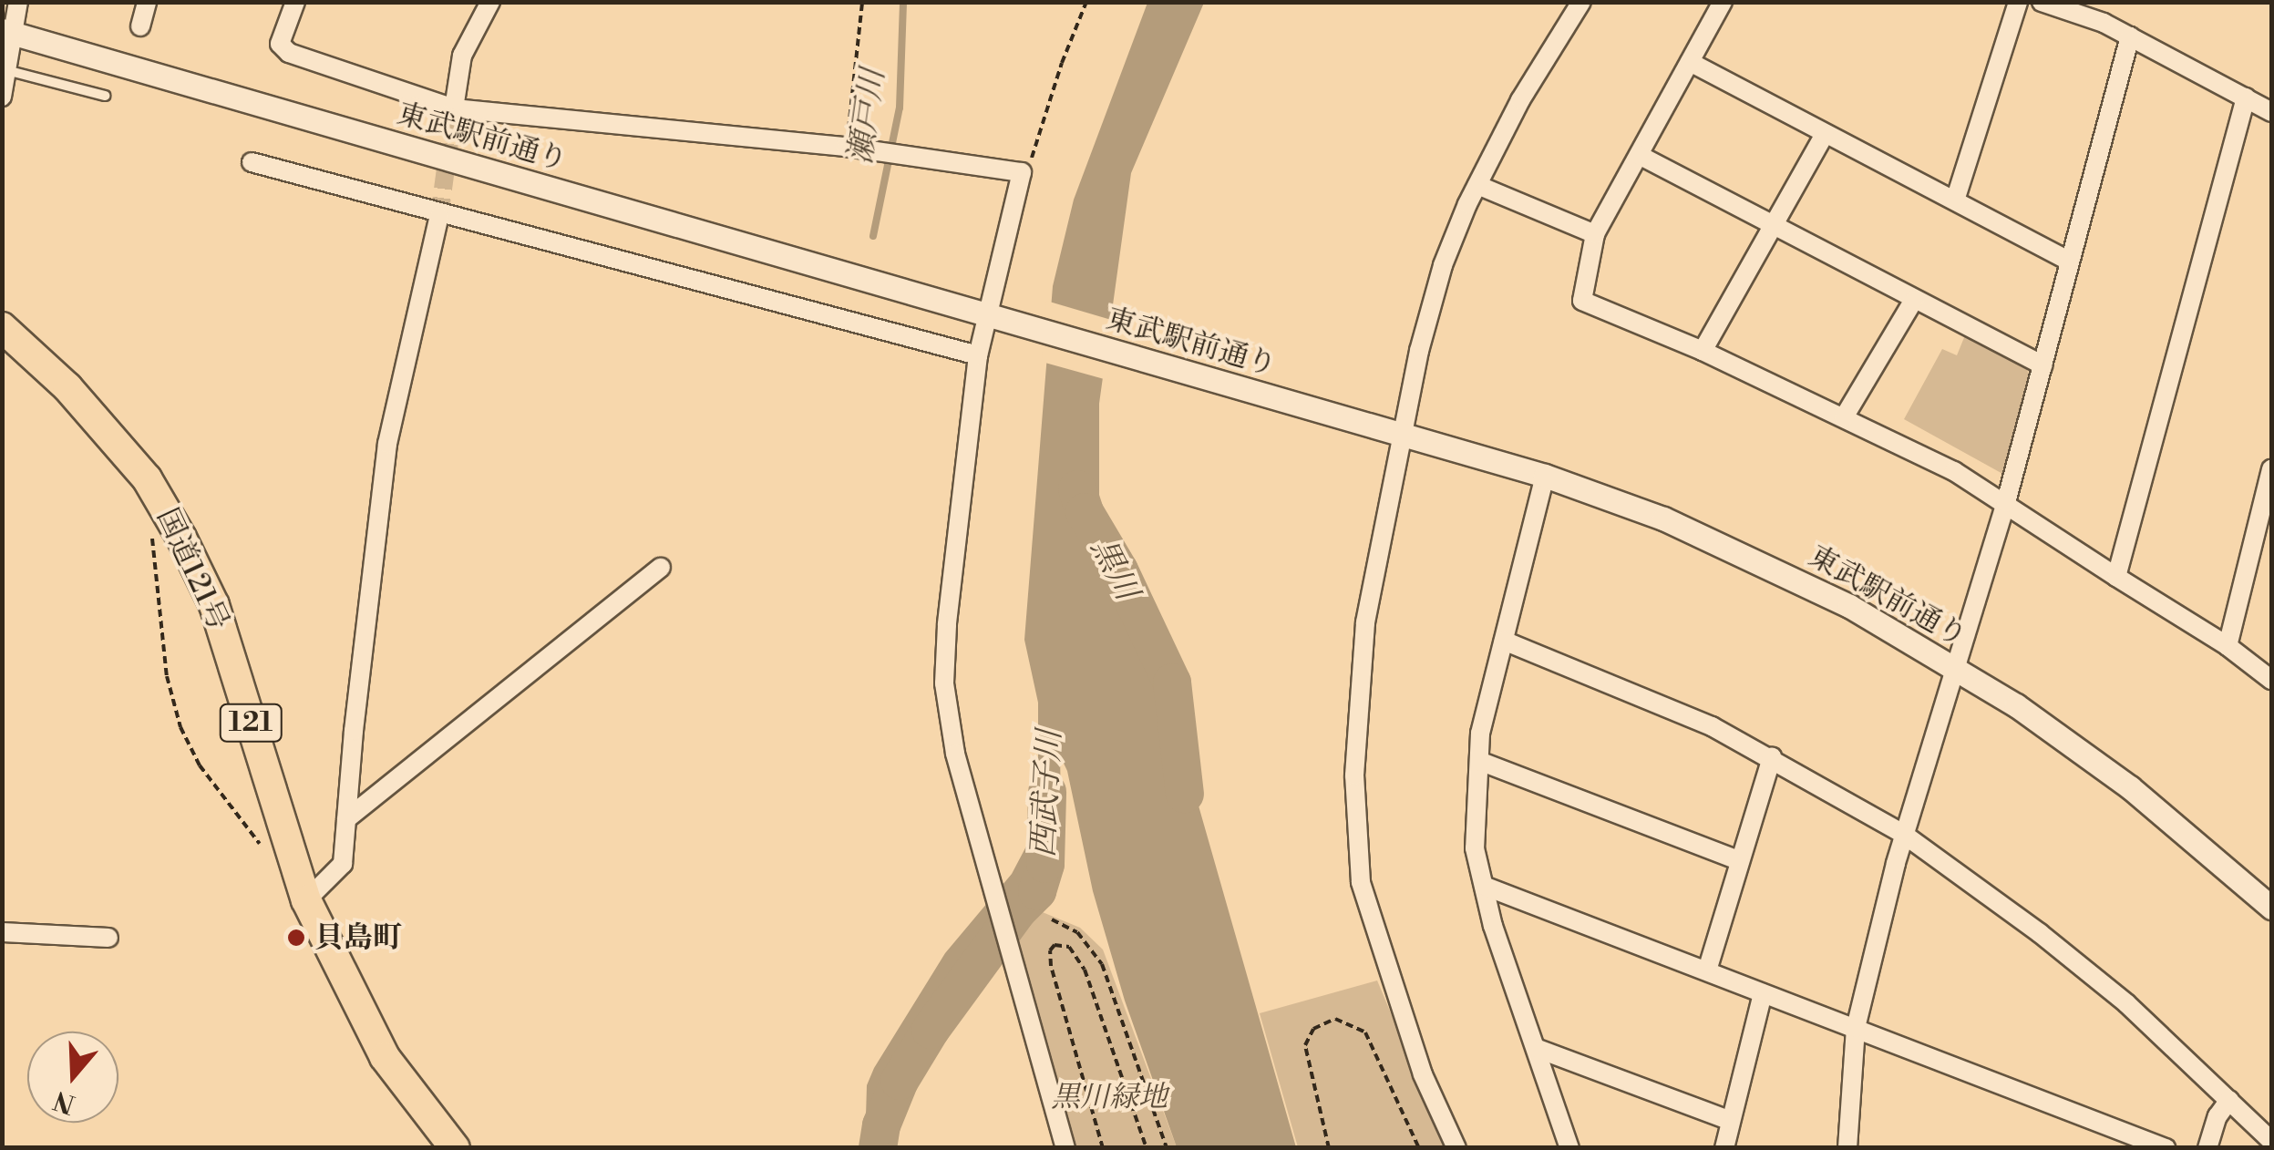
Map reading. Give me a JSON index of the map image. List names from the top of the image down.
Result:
{
  "streets": {
    "highway": ["国道121号", "121"],
    "street": ["東武駅前通り"]
  },
  "water": ["瀬戸川", "黒川", "西武子川"],
  "parks": ["黒川緑地"],
  "places": ["貝島町"],
  "north": "bottom"
}
